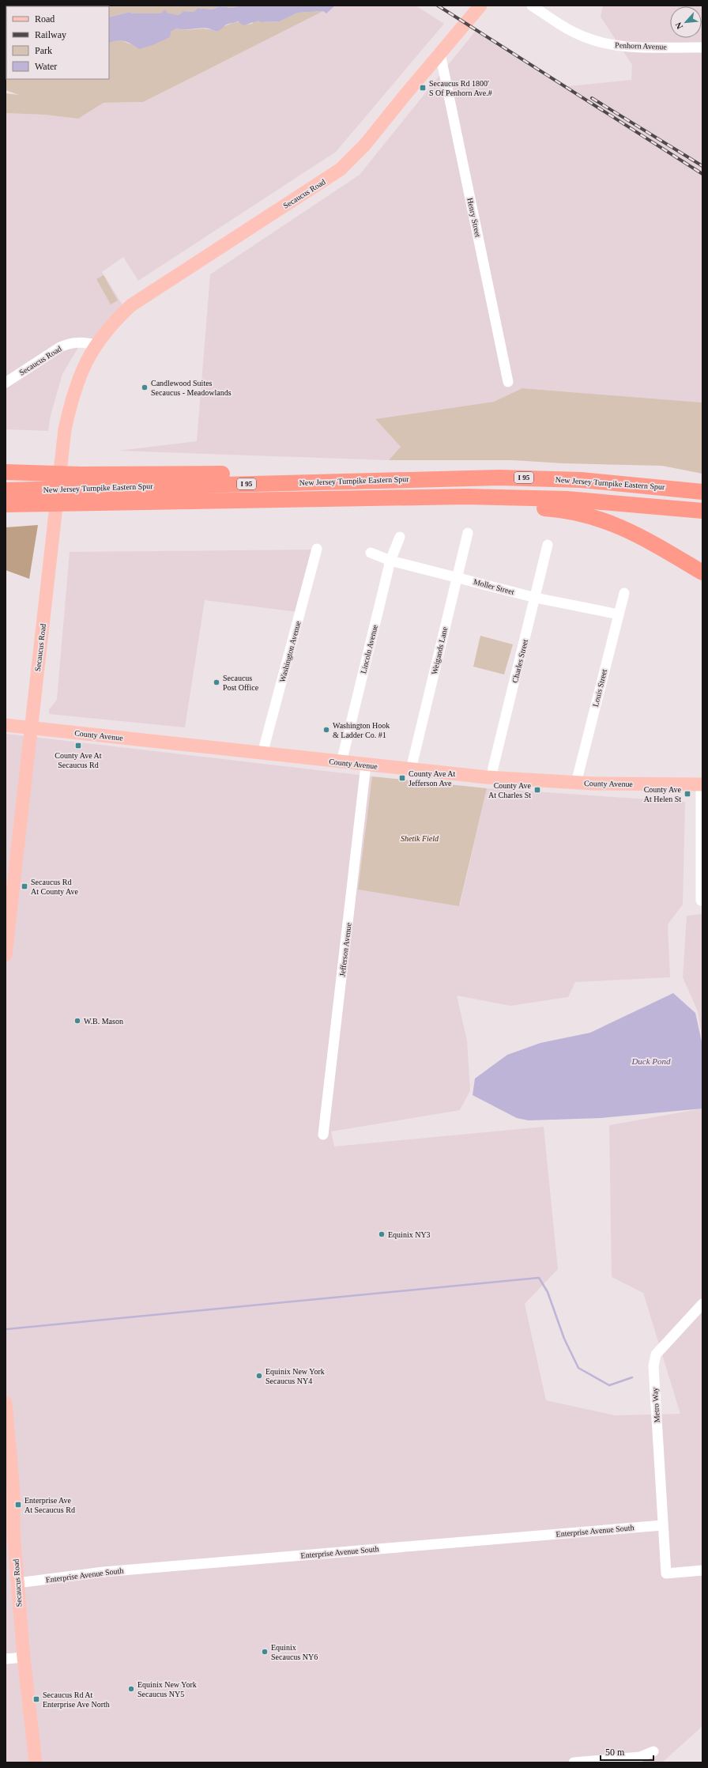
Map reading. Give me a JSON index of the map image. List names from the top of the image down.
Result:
{
  "streets": {
    "highway": ["I 95", "New Jersey Turnpike Eastern Spur"],
    "main road": ["Secaucus Road", "County Avenue"],
    "street": [
      "Penhorn Avenue",
      "Henry Street",
      "Moller Street",
      "Lincoln Avenue",
      "Weigands Lane",
      "Washington Avenue",
      "Charles Street",
      "Louis Street",
      "Jefferson Avenue",
      "Metro Way",
      "Enterprise Avenue South"
    ]
  },
  "crossings": [
    ["Secaucus Road", "Henry Street"],
    ["Secaucus Road", "County Avenue"],
    ["Secaucus Road", "Enterprise Avenue South"],
    ["Moller Street", "Lincoln Avenue"],
    ["Moller Street", "Weigands Lane"],
    ["Moller Street", "Charles Street"],
    ["Moller Street", "Louis Street"],
    ["Lincoln Avenue", "County Avenue"],
    ["Weigands Lane", "County Avenue"],
    ["Washington Avenue", "County Avenue"],
    ["Charles Street", "County Avenue"],
    ["Louis Street", "County Avenue"],
    ["County Avenue", "Jefferson Avenue"],
    ["Metro Way", "Enterprise Avenue South"]
  ],
  "water": ["Duck Pond"],
  "parks": ["Shetik Field"],
  "places": {
    "transit": [
      "Secaucus Rd 1800' S Of Penhorn Ave.#",
      "County Ave At Secaucus Rd",
      "County Ave At Jefferson Ave",
      "County Ave At Charles St",
      "County Ave At Helen St",
      "Secaucus Rd At County Ave",
      "Enterprise Ave At Secaucus Rd",
      "Secaucus Rd At Enterprise Ave North"
    ],
    "other": [
      "Candlewood Suites Secaucus - Meadowlands",
      "Secaucus Post Office",
      "Washington Hook & Ladder Co. #1",
      "W.B. Mason",
      "Equinix NY3",
      "Equinix New York Secaucus NY4",
      "Equinix Secaucus NY6",
      "Equinix New York Secaucus NY5"
    ]
  },
  "legend": [
    "Road",
    "Railway",
    "Park",
    "Water"
  ],
  "scale_bar": "50 m",
  "north": "bottom left"
}
